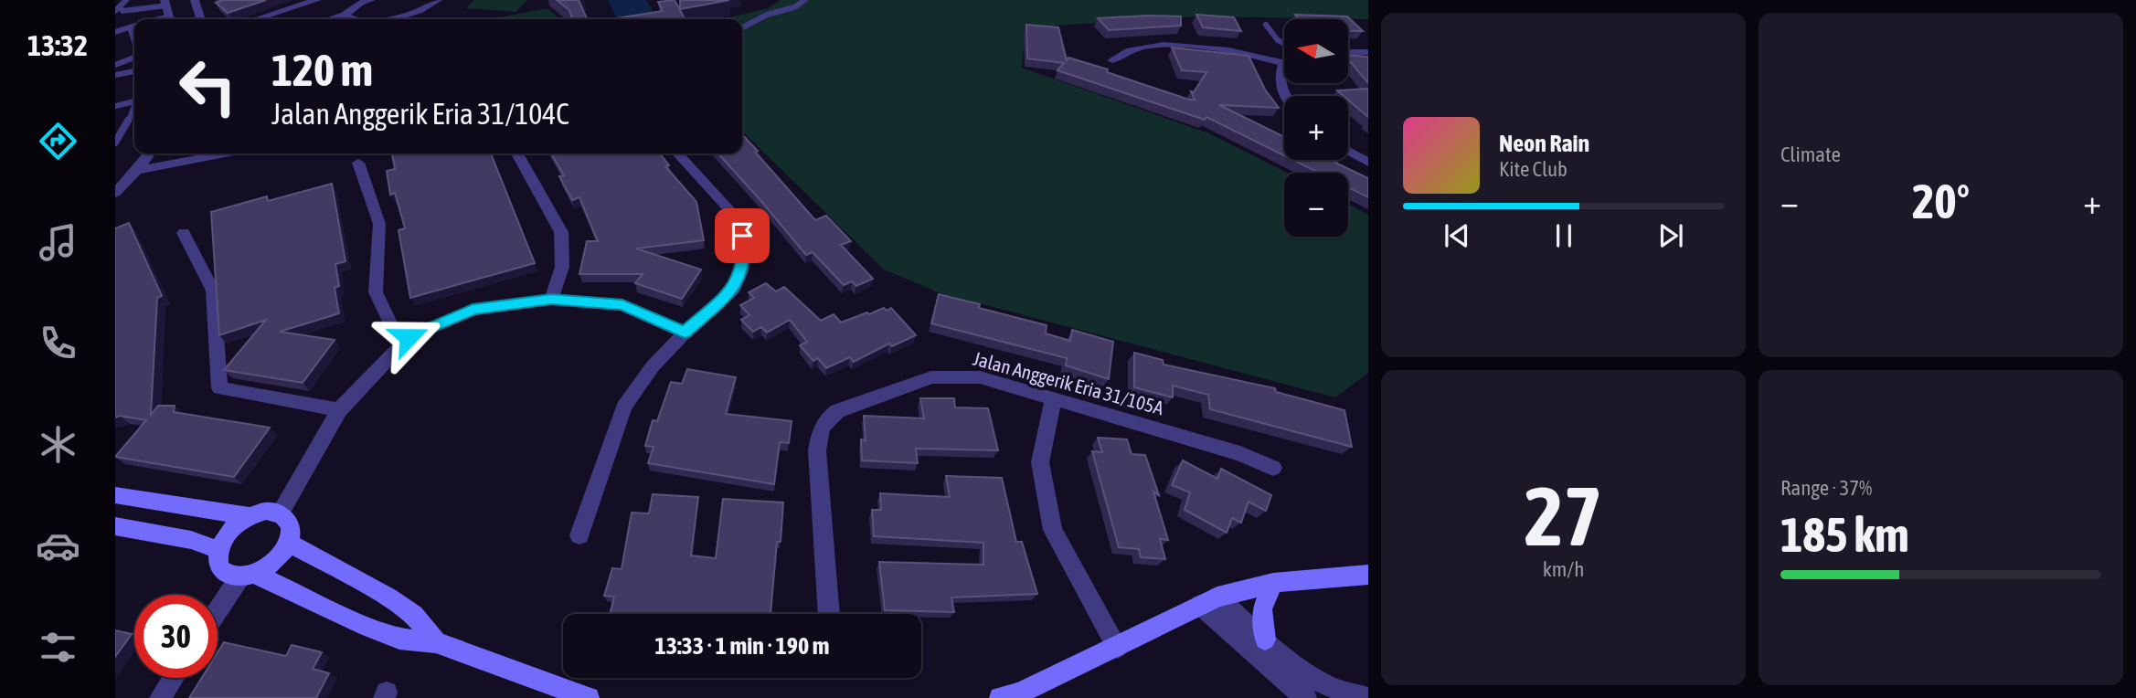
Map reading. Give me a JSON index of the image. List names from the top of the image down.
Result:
{
  "streets": {
    "street": ["Jalan Anggerik Eria 31/105A"]
  },
  "north": "left",
  "page": {
    "tabs": "13:32",
    "tile": [
      "Climate",
      ["27", "km/h"],
      ["Range · 37%", "185 km"]
    ],
    "map_buttons": ["+", "−"],
    "turn": ["120 m", "Jalan Anggerik Eria 31/104C"],
    "song": ["Neon Rain", "Kite Club"],
    "heat": ["−", "20°", "+"],
    "limit": "30",
    "trip": "13:33 · 1 min · 190 m"
  }
}
